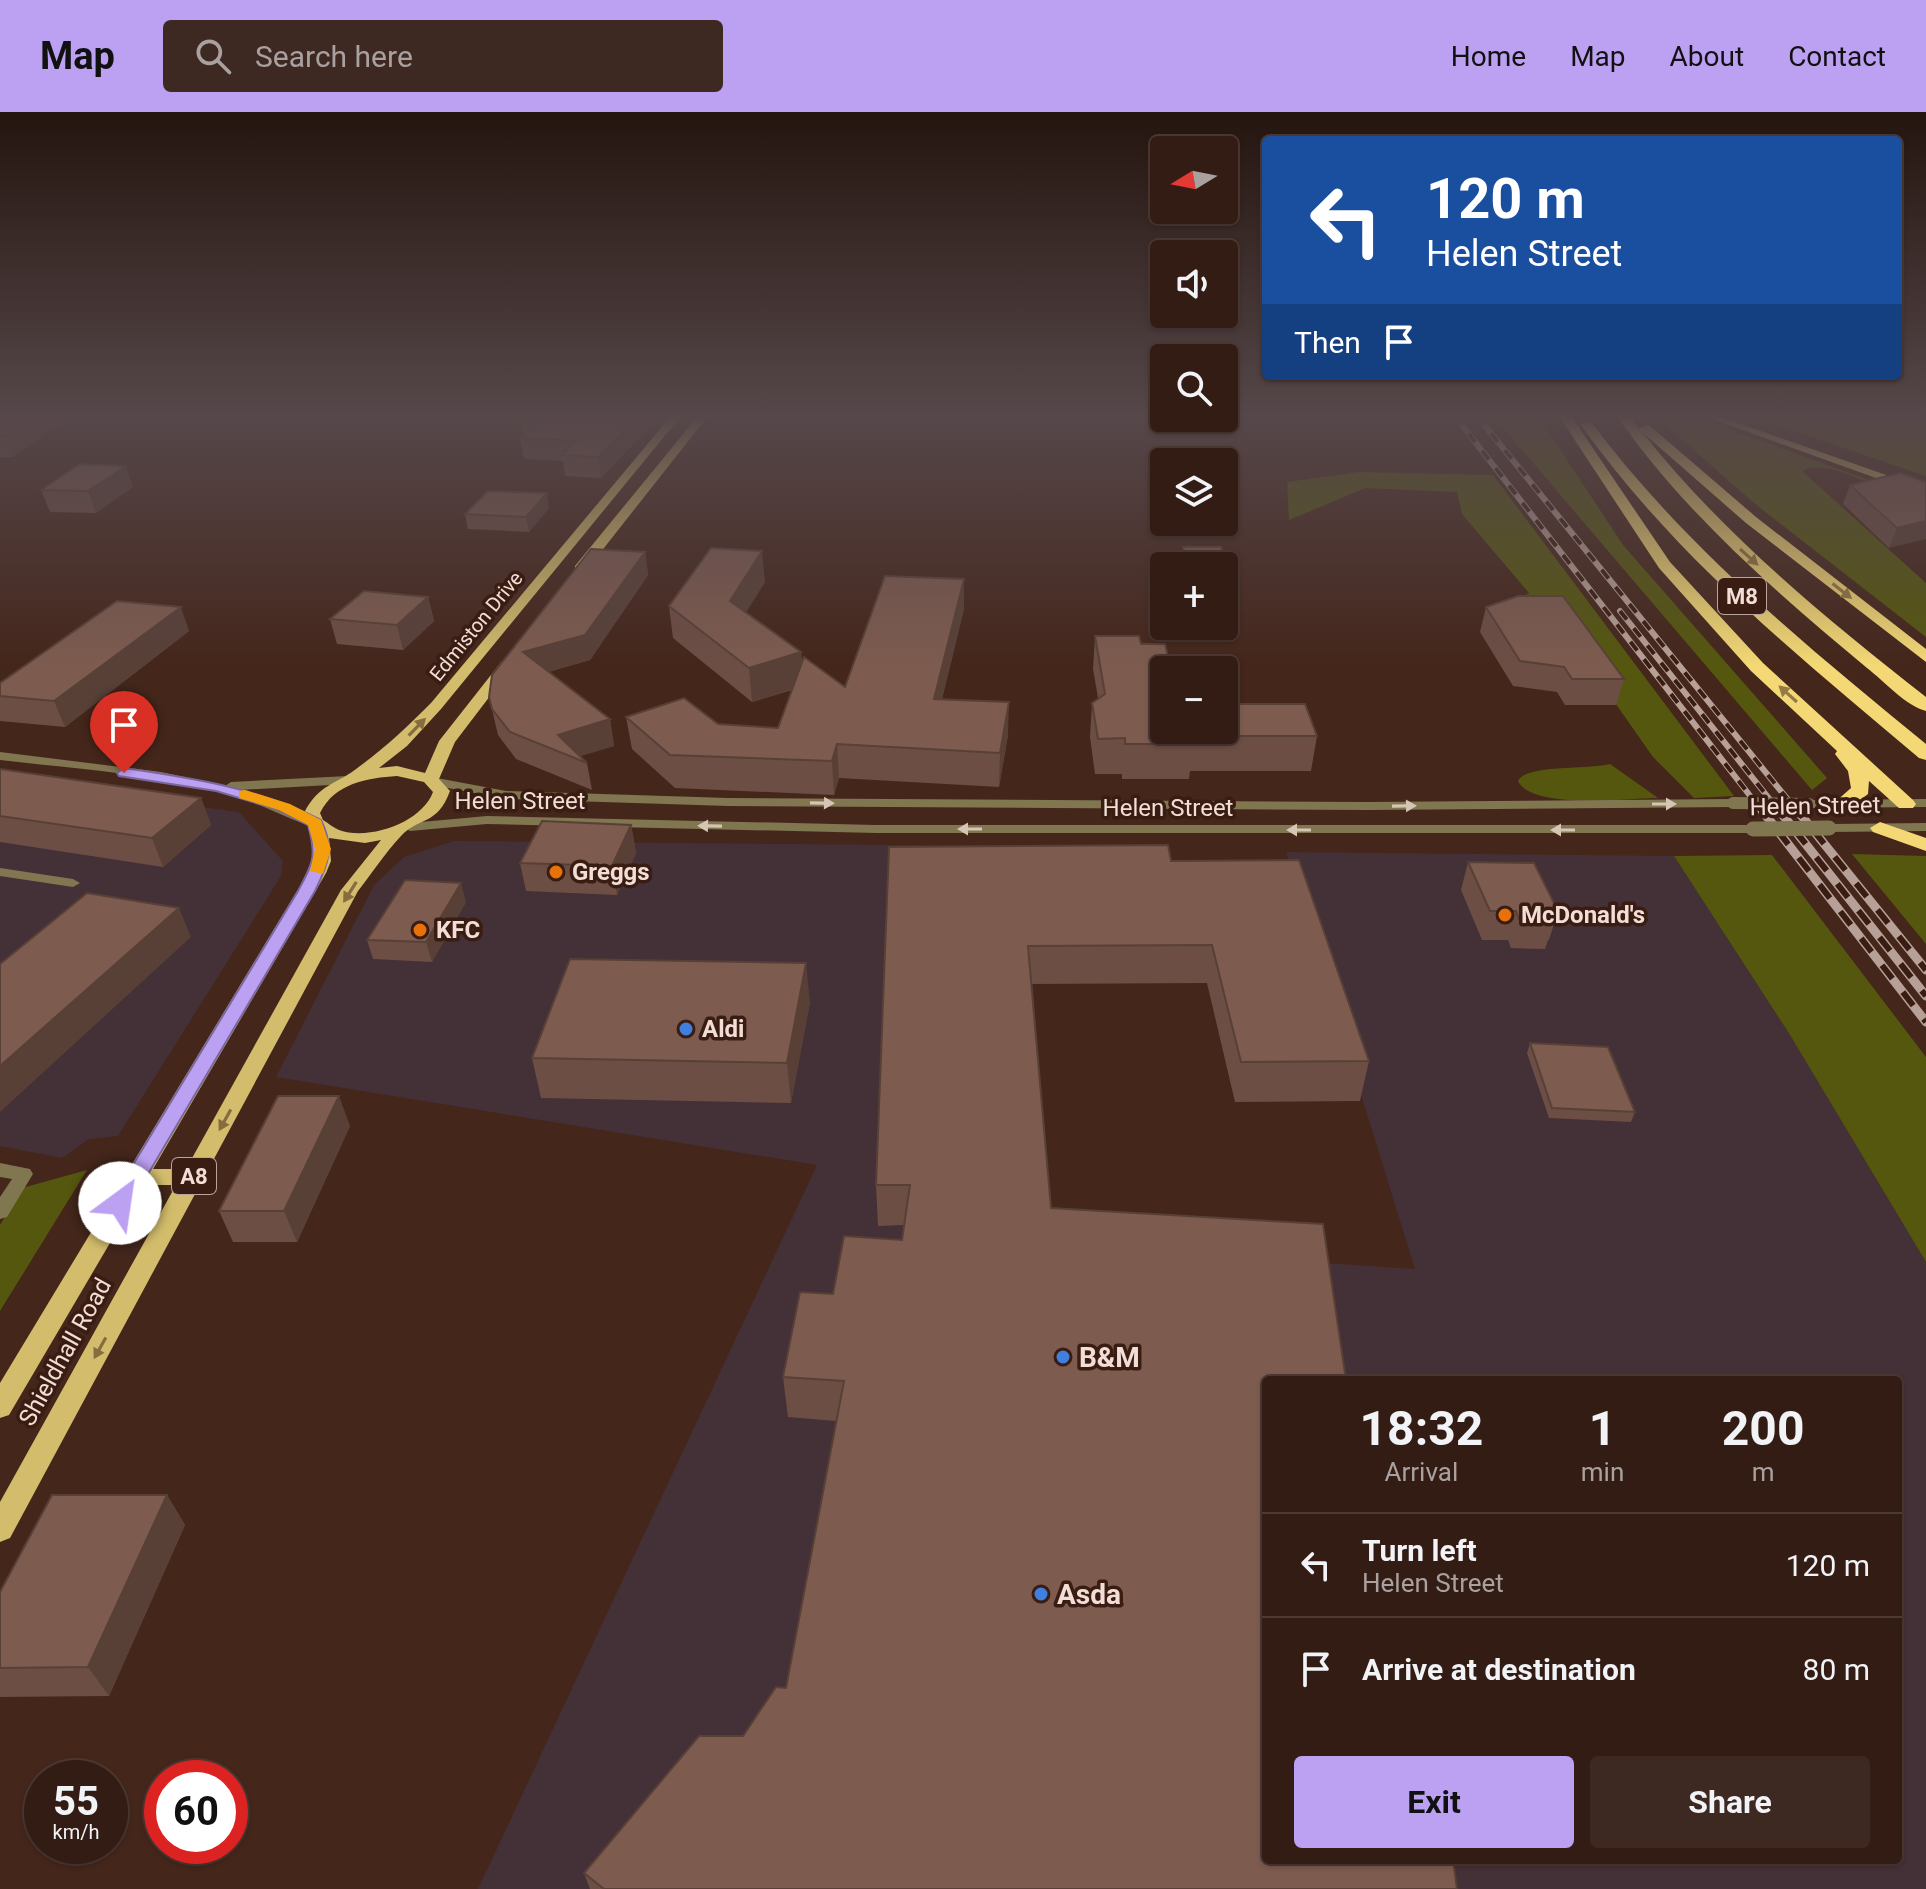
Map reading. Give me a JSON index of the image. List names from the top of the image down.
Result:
{
  "streets": {
    "highway": ["M8"],
    "main road": ["Edmiston Drive", "A8", "Shieldhall Road"],
    "street": ["Helen Street"]
  },
  "crossings": [
    ["Edmiston Drive", "Helen Street"],
    ["Edmiston Drive", "Shieldhall Road"],
    ["Helen Street", "Shieldhall Road"]
  ],
  "places": [
    "Greggs",
    "McDonald's",
    "KFC",
    "Aldi",
    "B&M",
    "Asda"
  ],
  "north": "left",
  "page": {
    "header": "Map",
    "search": "Search here",
    "nav": [
      "Home",
      "Map",
      "About",
      "Contact"
    ],
    "map_buttons": ["+", "−"],
    "turn": ["120 m", "Helen Street"],
    "then": "Then",
    "eta": [
      "18:32",
      "Arrival",
      "1",
      "min",
      "200",
      "m"
    ],
    "list": [
      {
        "name": "Turn left",
        "note": "Helen Street",
        "value": "120 m"
      },
      {
        "name": "Arrive at destination",
        "value": "80 m"
      }
    ],
    "buttons": ["Exit", "Share"],
    "speed": "55 km/h",
    "limit": "60"
  }
}
